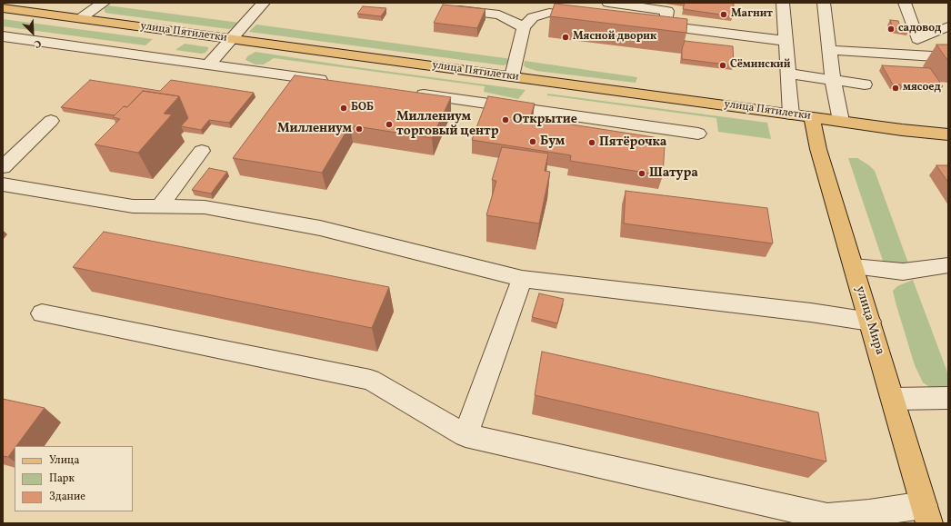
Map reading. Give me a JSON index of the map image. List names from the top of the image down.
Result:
{
  "streets": {
    "main road": ["улица Пятилетки", "улица Мира"]
  },
  "crossings": [
    ["улица Пятилетки", "улица Мира"]
  ],
  "places": [
    "Магнит",
    "садовод",
    "Мясной дворик",
    "Сёминский",
    "мясоед",
    "БОБ",
    "Открытие",
    "Миллениум торговый центр",
    "Миллениум",
    "Бум",
    "Пятёрочка",
    "Шатура"
  ],
  "legend": ["Улица", "Парк", "Здание"],
  "north": "bottom right"
}
